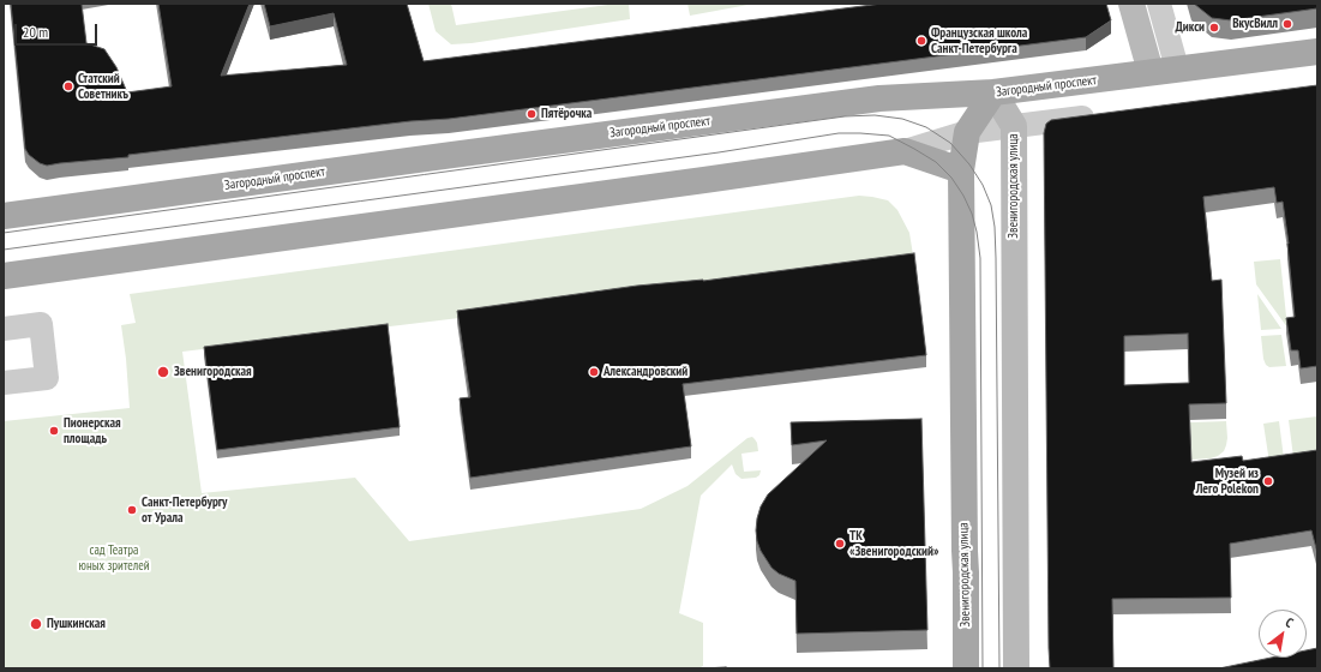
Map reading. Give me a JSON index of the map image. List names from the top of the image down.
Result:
{
  "streets": {
    "main road": ["Загородный проспект", "Звенигородская улица"]
  },
  "crossings": [
    ["Загородный проспект", "Звенигородская улица"]
  ],
  "parks": ["сад Театра юных зрителей"],
  "places": [
    "ВкусВилл",
    "Дикси",
    "Французская школа Санкт-Петербурга",
    "Статский Советникъ",
    "Пятёрочка",
    "Звенигородская",
    "Александровский",
    "Пионерская площадь",
    "Музей из Лего Polekon",
    "Санкт-Петербургу от Урала",
    "ТК «Звенигородский»",
    "Пушкинская"
  ],
  "scale_bar": "20 m",
  "north": "top right"
}
